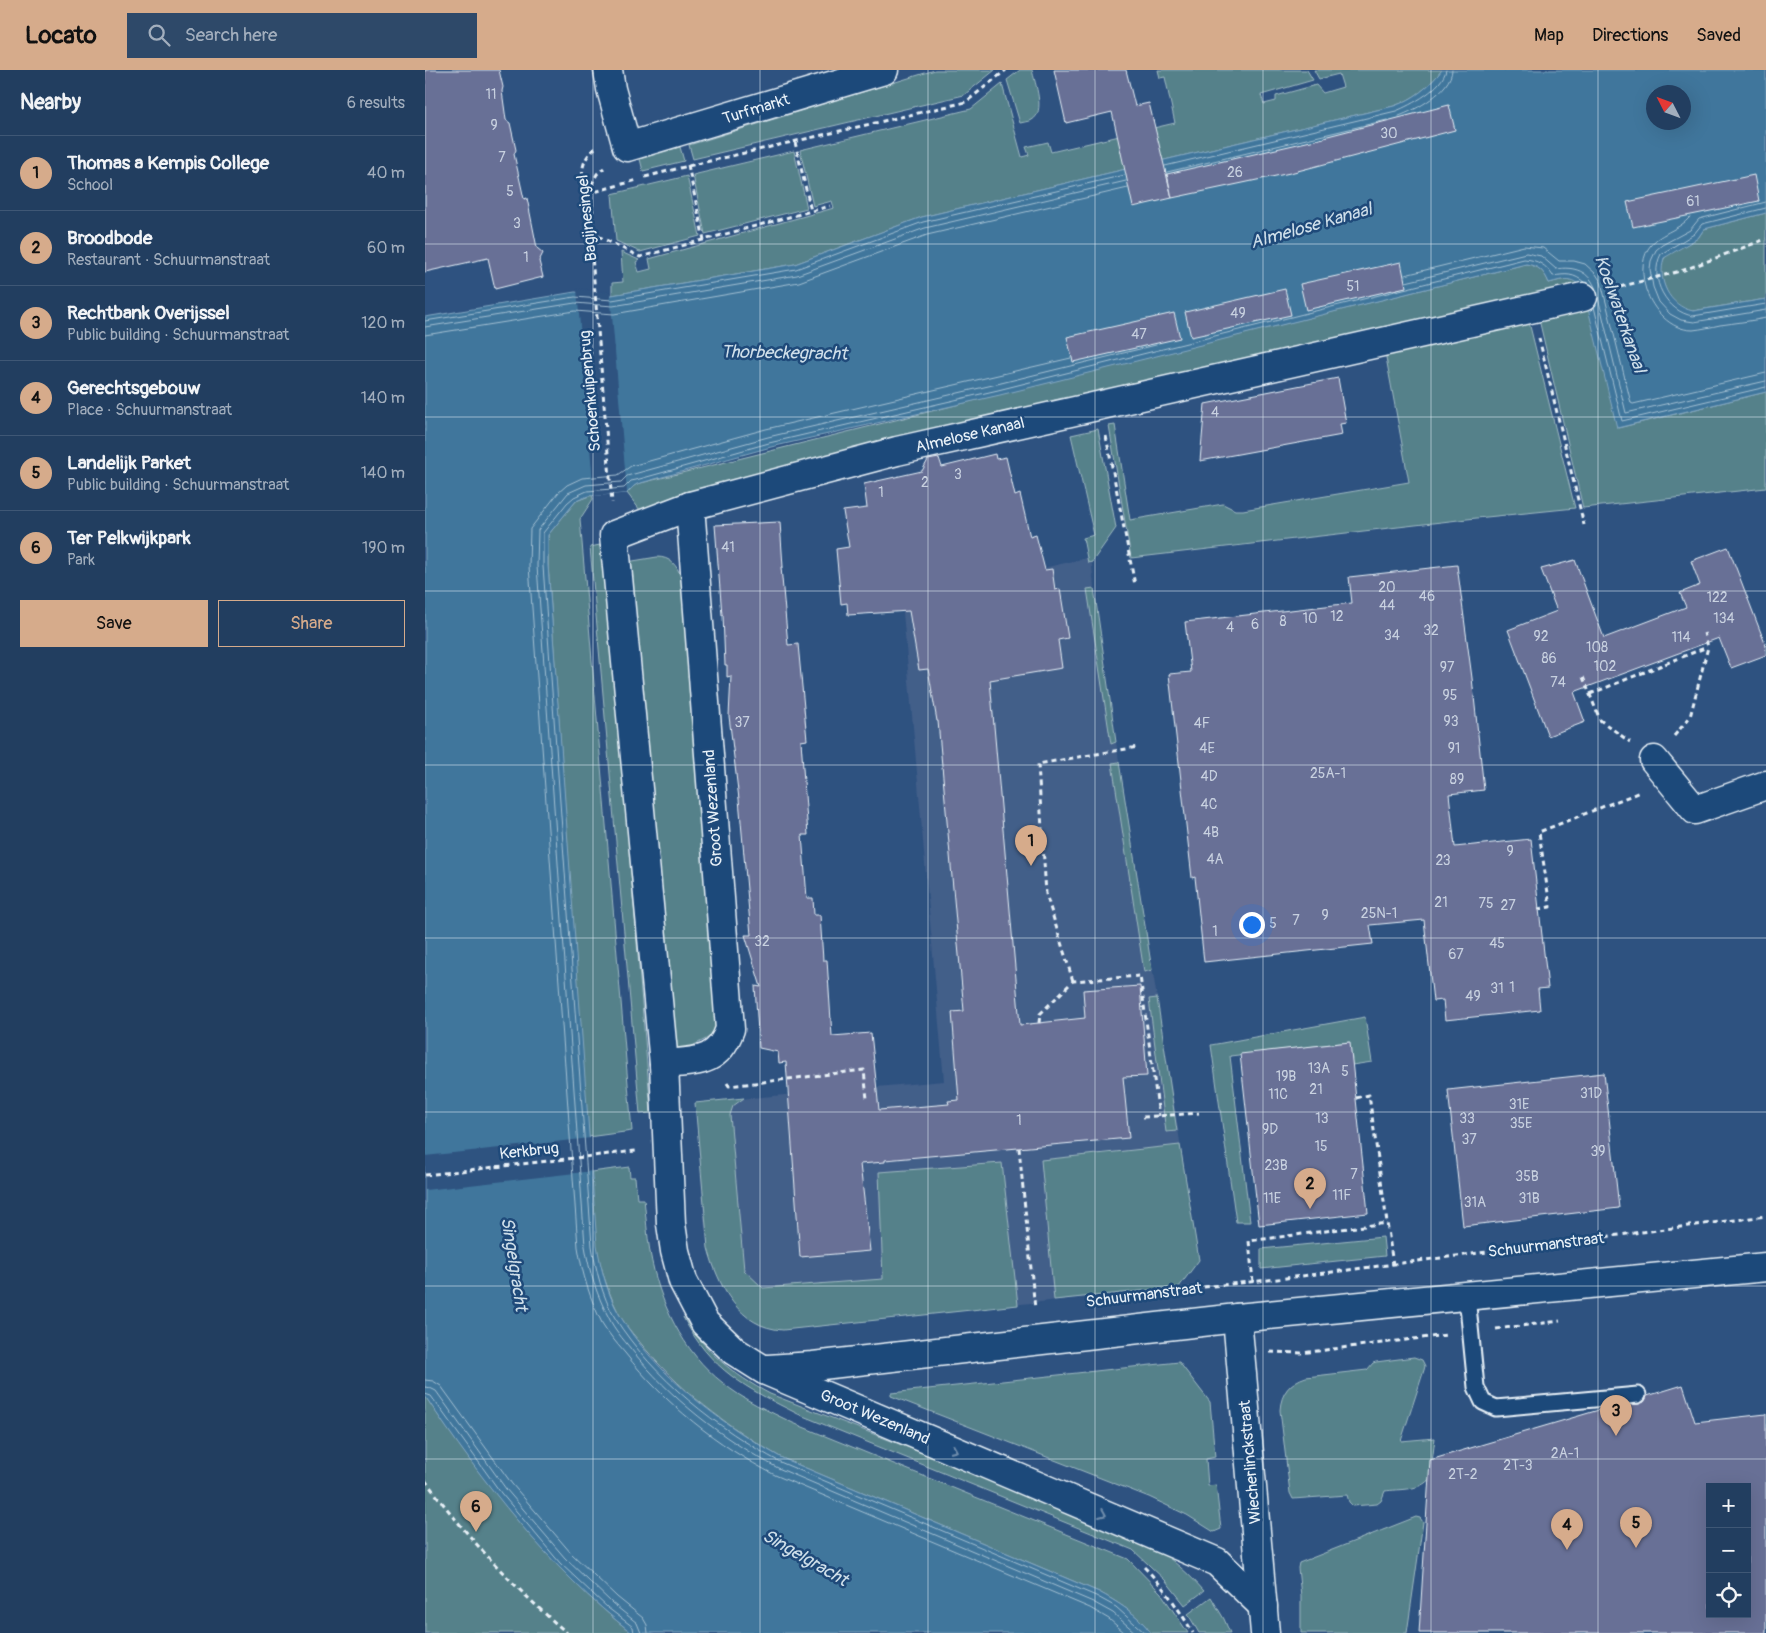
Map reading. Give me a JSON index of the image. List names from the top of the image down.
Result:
{
  "streets": {
    "street": [
      "Turfmarkt",
      "Almelose Kanaal",
      "Groot Wezenland",
      "Schuurmanstraat",
      "Wiecherlinckstraat"
    ],
    "path": ["Bagijnesingel", "Schoenkuipenbrug", "Kerkbrug"]
  },
  "crossings": [
    ["Turfmarkt", "Bagijnesingel"],
    ["Bagijnesingel", "Schoenkuipenbrug"],
    ["Almelose Kanaal", "Groot Wezenland"],
    ["Groot Wezenland", "Schuurmanstraat"],
    ["Groot Wezenland", "Wiecherlinckstraat"],
    ["Schuurmanstraat", "Wiecherlinckstraat"]
  ],
  "water": [
    "Almelose Kanaal",
    "Koelwaterkanaal",
    "Thorbeckegracht",
    "Singelgracht"
  ],
  "house_numbers": [
    "11",
    "9",
    "30",
    "7",
    "26",
    "5",
    "61",
    "3",
    "1",
    "51",
    "49",
    "47",
    "4",
    "3",
    "2",
    "1",
    "41",
    "20",
    "46",
    "122",
    "44",
    "12",
    "10",
    "134",
    "8",
    "6",
    "4",
    "32",
    "34",
    "92",
    "114",
    "108",
    "86",
    "102",
    "97",
    "74",
    "95",
    "93",
    "37",
    "4F",
    "4E",
    "91",
    "25A-1",
    "4D",
    "89",
    "4C",
    "4B",
    "9",
    "4A",
    "23",
    "21",
    "75",
    "27",
    "25N-1",
    "9",
    "7",
    "5",
    "1",
    "32",
    "45",
    "67",
    "1",
    "31",
    "49",
    "13A",
    "5",
    "19B",
    "21",
    "31D",
    "11C",
    "31E",
    "13",
    "33",
    "1",
    "35E",
    "9D",
    "37",
    "15",
    "39",
    "23B",
    "7",
    "35B",
    "11F",
    "11E",
    "31B",
    "31A",
    "2A-1",
    "2T-3",
    "2T-2"
  ],
  "north": "top left",
  "page": {
    "header": "Locato",
    "search": "Search here",
    "nav": ["Map", "Directions", "Saved"],
    "heading": ["Nearby", "6 results"],
    "list": [
      {
        "mark": "1",
        "name": "Thomas a Kempis College",
        "note": "School",
        "value": "40 m"
      },
      {
        "mark": "2",
        "name": "Broodbode",
        "note": "Restaurant · Schuurmanstraat",
        "value": "60 m"
      },
      {
        "mark": "3",
        "name": "Rechtbank Overijssel",
        "note": "Public building · Schuurmanstraat",
        "value": "120 m"
      },
      {
        "mark": "4",
        "name": "Gerechtsgebouw",
        "note": "Place · Schuurmanstraat",
        "value": "140 m"
      },
      {
        "mark": "5",
        "name": "Landelijk Parket",
        "note": "Public building · Schuurmanstraat",
        "value": "140 m"
      },
      {
        "mark": "6",
        "name": "Ter Pelkwijkpark",
        "note": "Park",
        "value": "190 m"
      }
    ],
    "buttons": ["Save", "Share"],
    "pins": [
      "1",
      "2",
      "3",
      "6",
      "5",
      "4"
    ],
    "map_buttons": ["+", "−"]
  }
}
